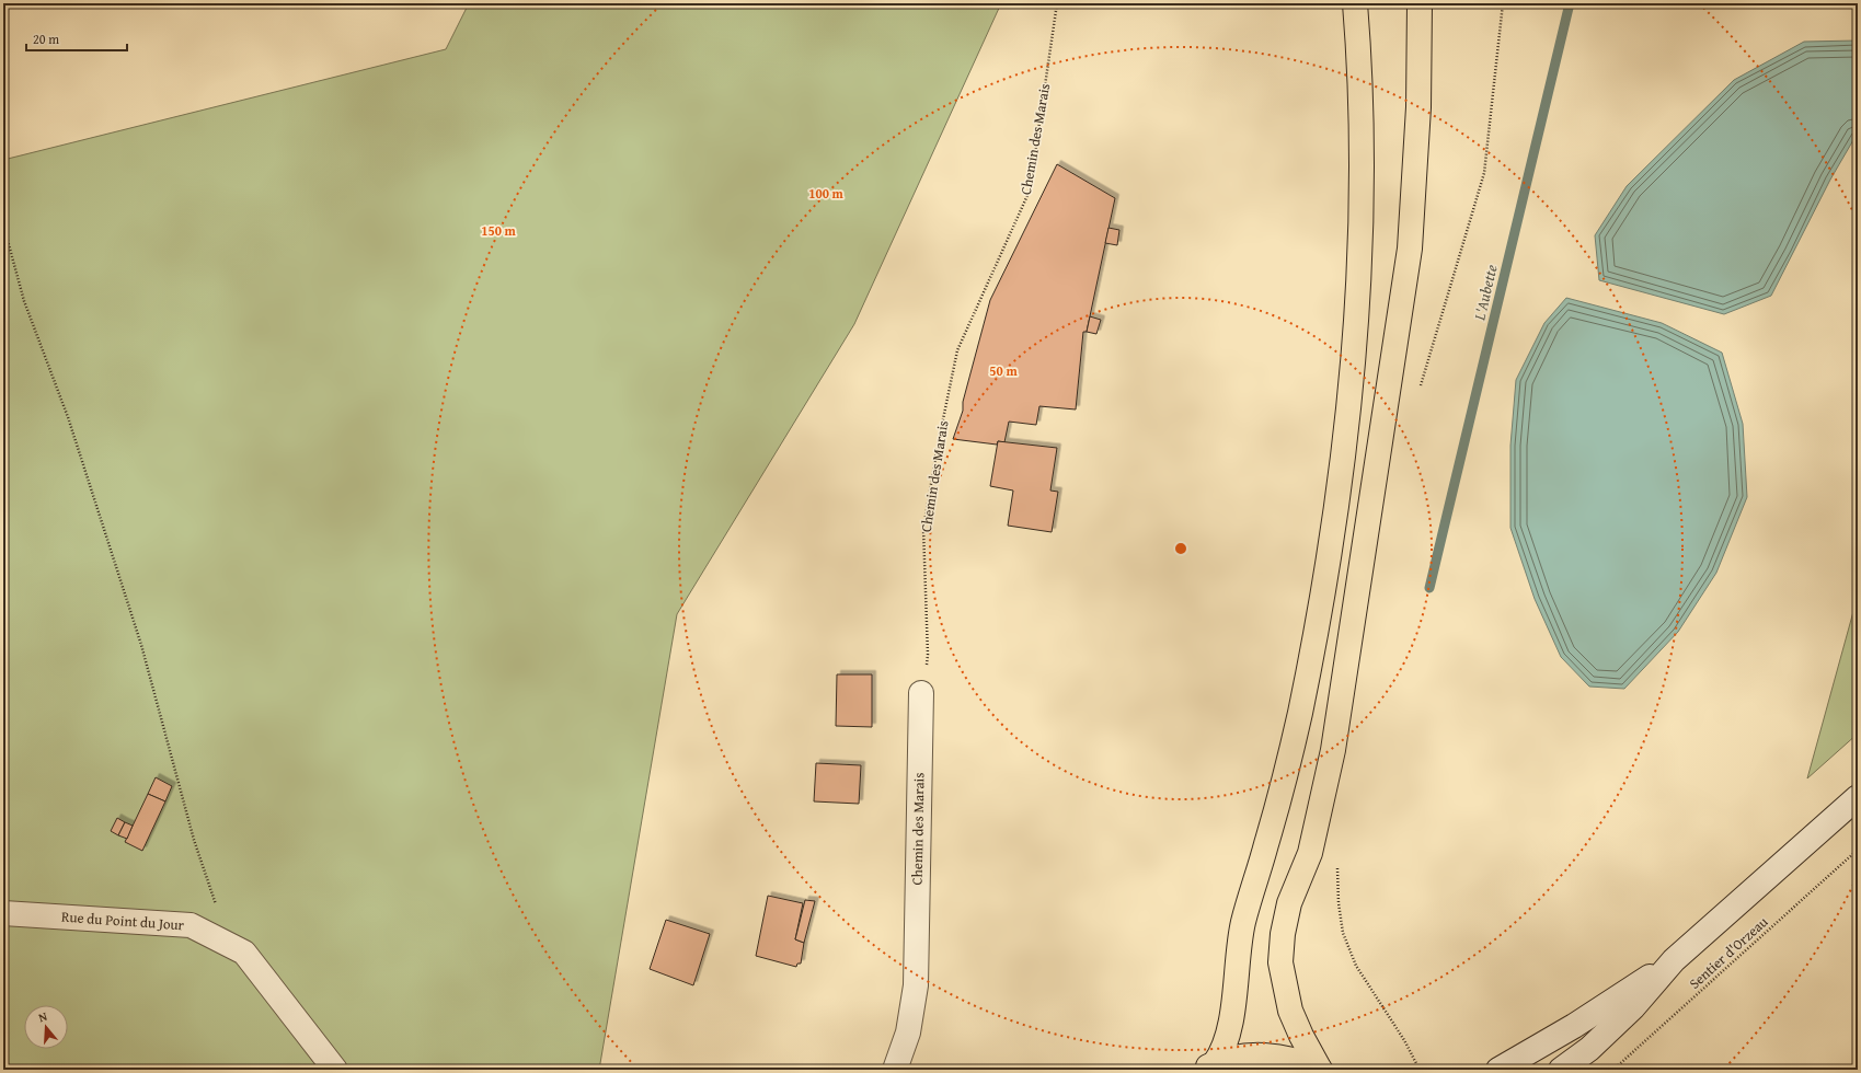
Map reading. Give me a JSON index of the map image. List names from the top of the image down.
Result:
{
  "streets": {
    "street": ["Chemin des Marais", "Rue du Point du Jour"],
    "path": ["Sentier d'Orzeau"]
  },
  "water": ["L'Aubette"],
  "scale_bar": "20 m",
  "north": "top",
  "rings": ["100 m", "150 m", "50 m"]
}
